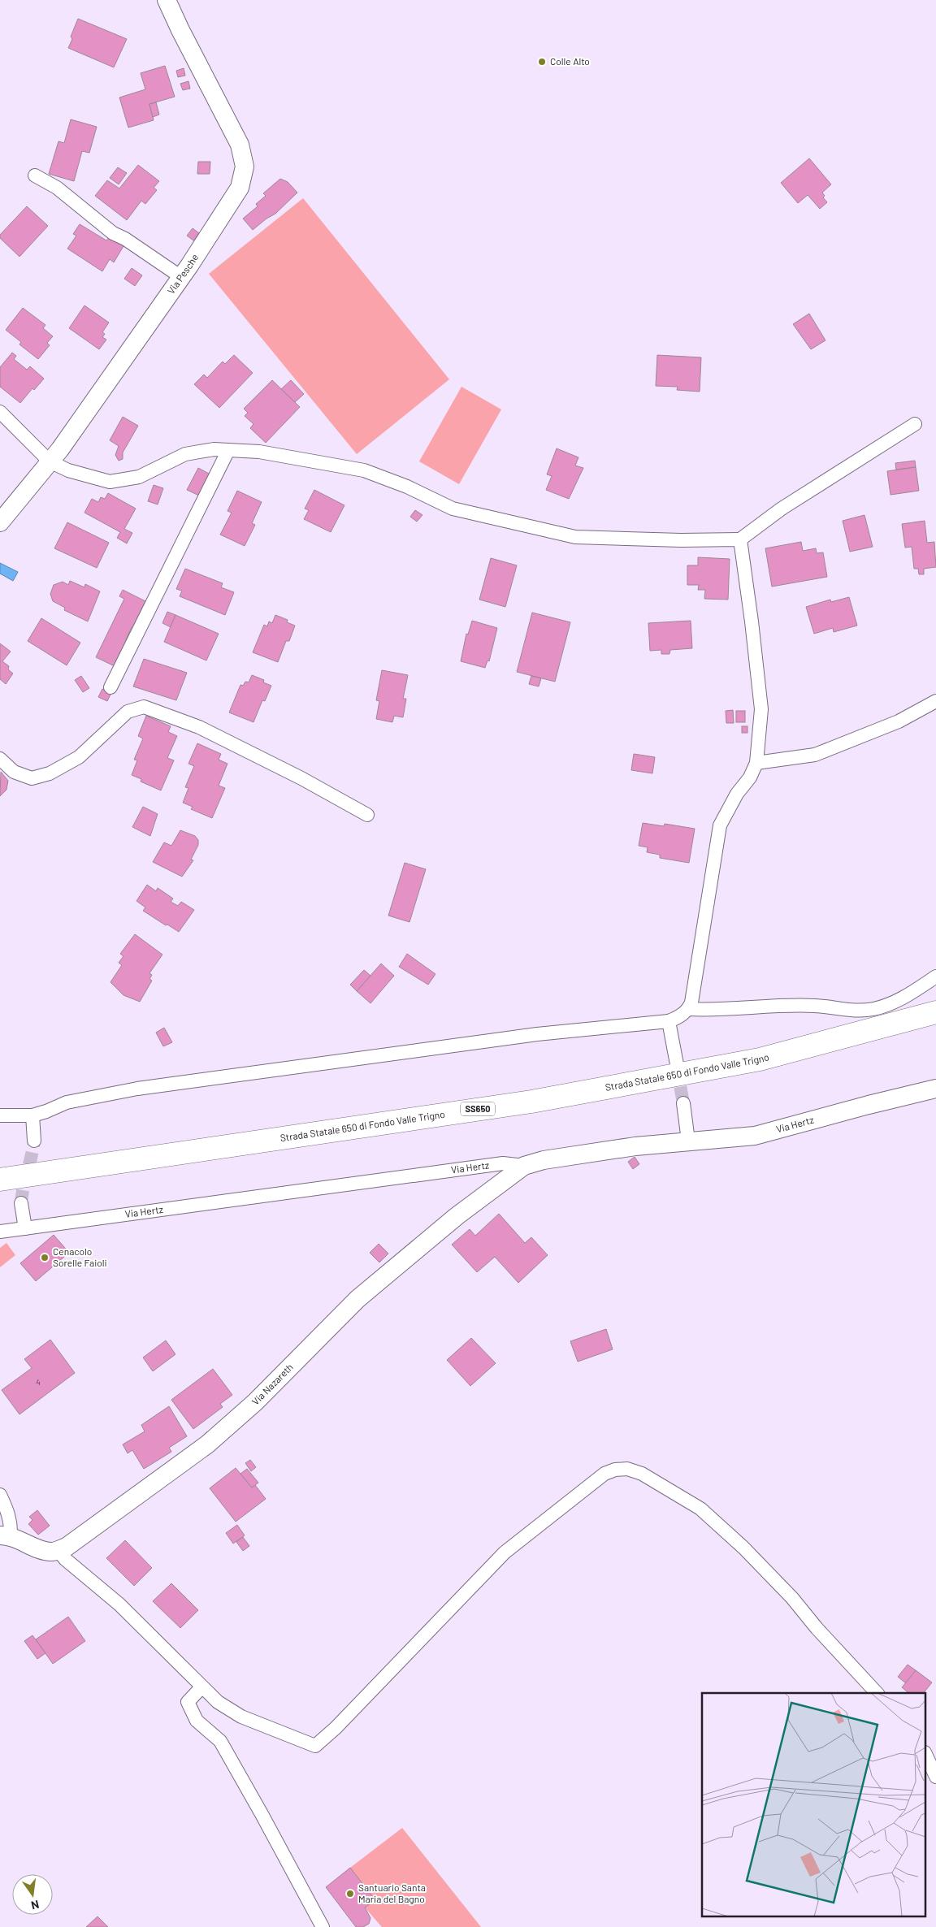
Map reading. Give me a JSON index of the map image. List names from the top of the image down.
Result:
{
  "streets": {
    "highway": ["Strada Statale 650 di Fondo Valle Trigno", "SS650"],
    "street": ["Via Pesche", "Via Hertz", "Via Nazareth"]
  },
  "crossings": [
    ["Via Hertz", "Via Nazareth"]
  ],
  "places": ["Colle Alto", "Cenacolo Sorelle Faioli", "Santuario Santa Maria del Bagno"],
  "house_numbers": ["4"],
  "north": "bottom"
}
